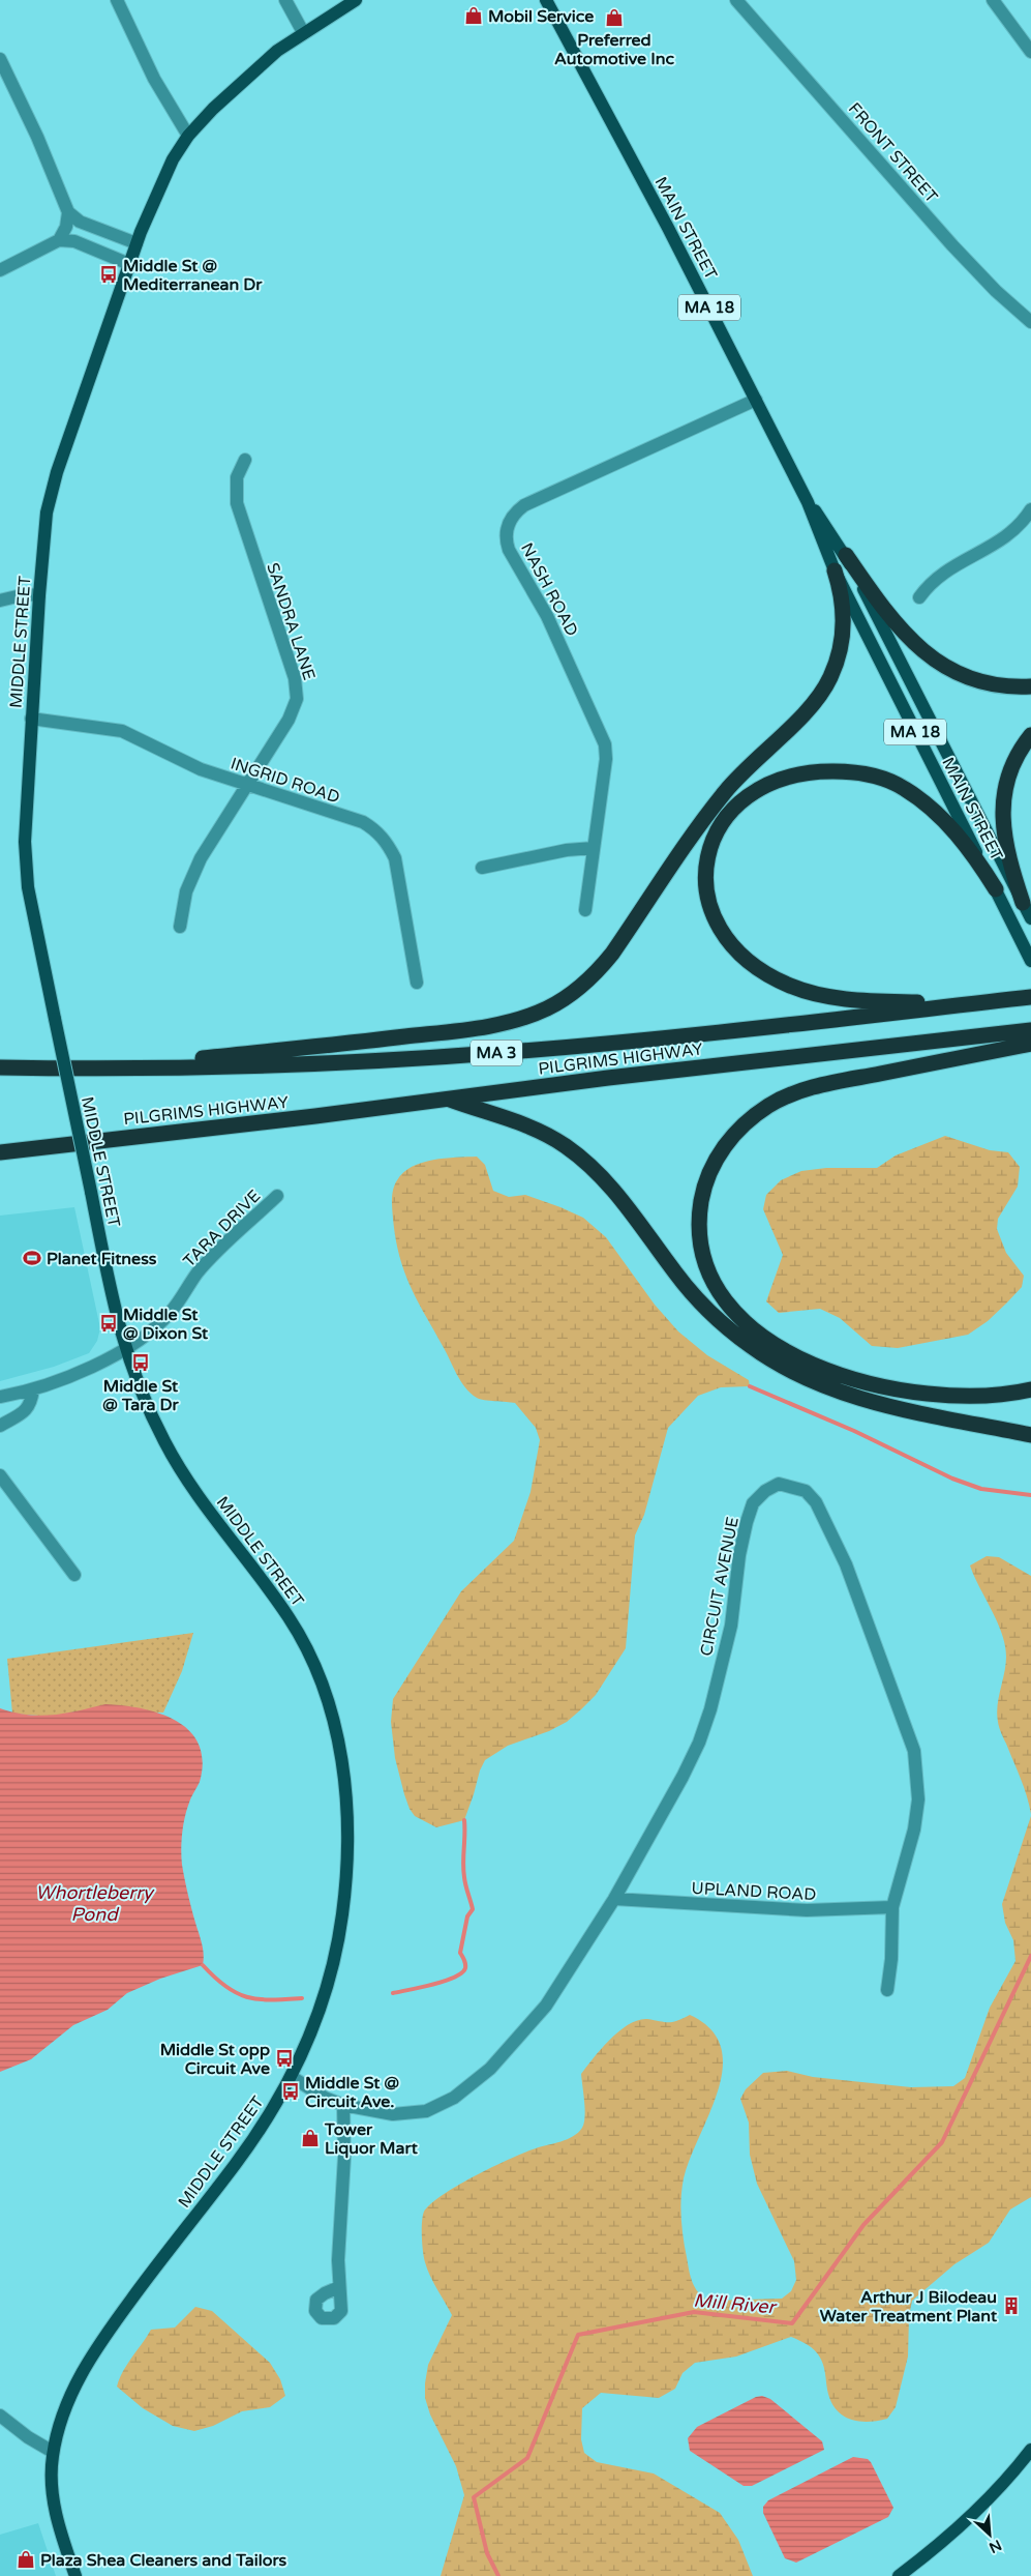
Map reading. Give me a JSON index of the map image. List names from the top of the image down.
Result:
{
  "streets": {
    "highway": ["MA 3", "PILGRIMS HIGHWAY"],
    "main road": ["MAIN STREET", "MA 18", "MIDDLE STREET"],
    "street": [
      "FRONT STREET",
      "NASH ROAD",
      "SANDRA LANE",
      "INGRID ROAD",
      "TARA DRIVE",
      "CIRCUIT AVENUE",
      "UPLAND ROAD"
    ]
  },
  "crossings": [
    ["MAIN STREET", "NASH ROAD"],
    ["SANDRA LANE", "INGRID ROAD"],
    ["MIDDLE STREET", "INGRID ROAD"],
    ["MIDDLE STREET", "TARA DRIVE"],
    ["MIDDLE STREET", "CIRCUIT AVENUE"],
    ["CIRCUIT AVENUE", "UPLAND ROAD"]
  ],
  "water": ["Whortleberry Pond", "Mill River"],
  "places": {
    "shop": [
      "Mobil Service",
      "Preferred Automotive Inc",
      "Tower Liquor Mart",
      "Plaza Shea Cleaners and Tailors"
    ],
    "bus stop": [
      "Middle St @ Mediterranean Dr",
      "Middle St @ Dixon St",
      "Middle St @ Tara Dr",
      "Middle St opp Circuit Ave",
      "Middle St @ Circuit Ave."
    ],
    "sports": ["Planet Fitness"],
    "building": ["Arthur J Bilodeau Water Treatment Plant"]
  },
  "north": "bottom right"
}
